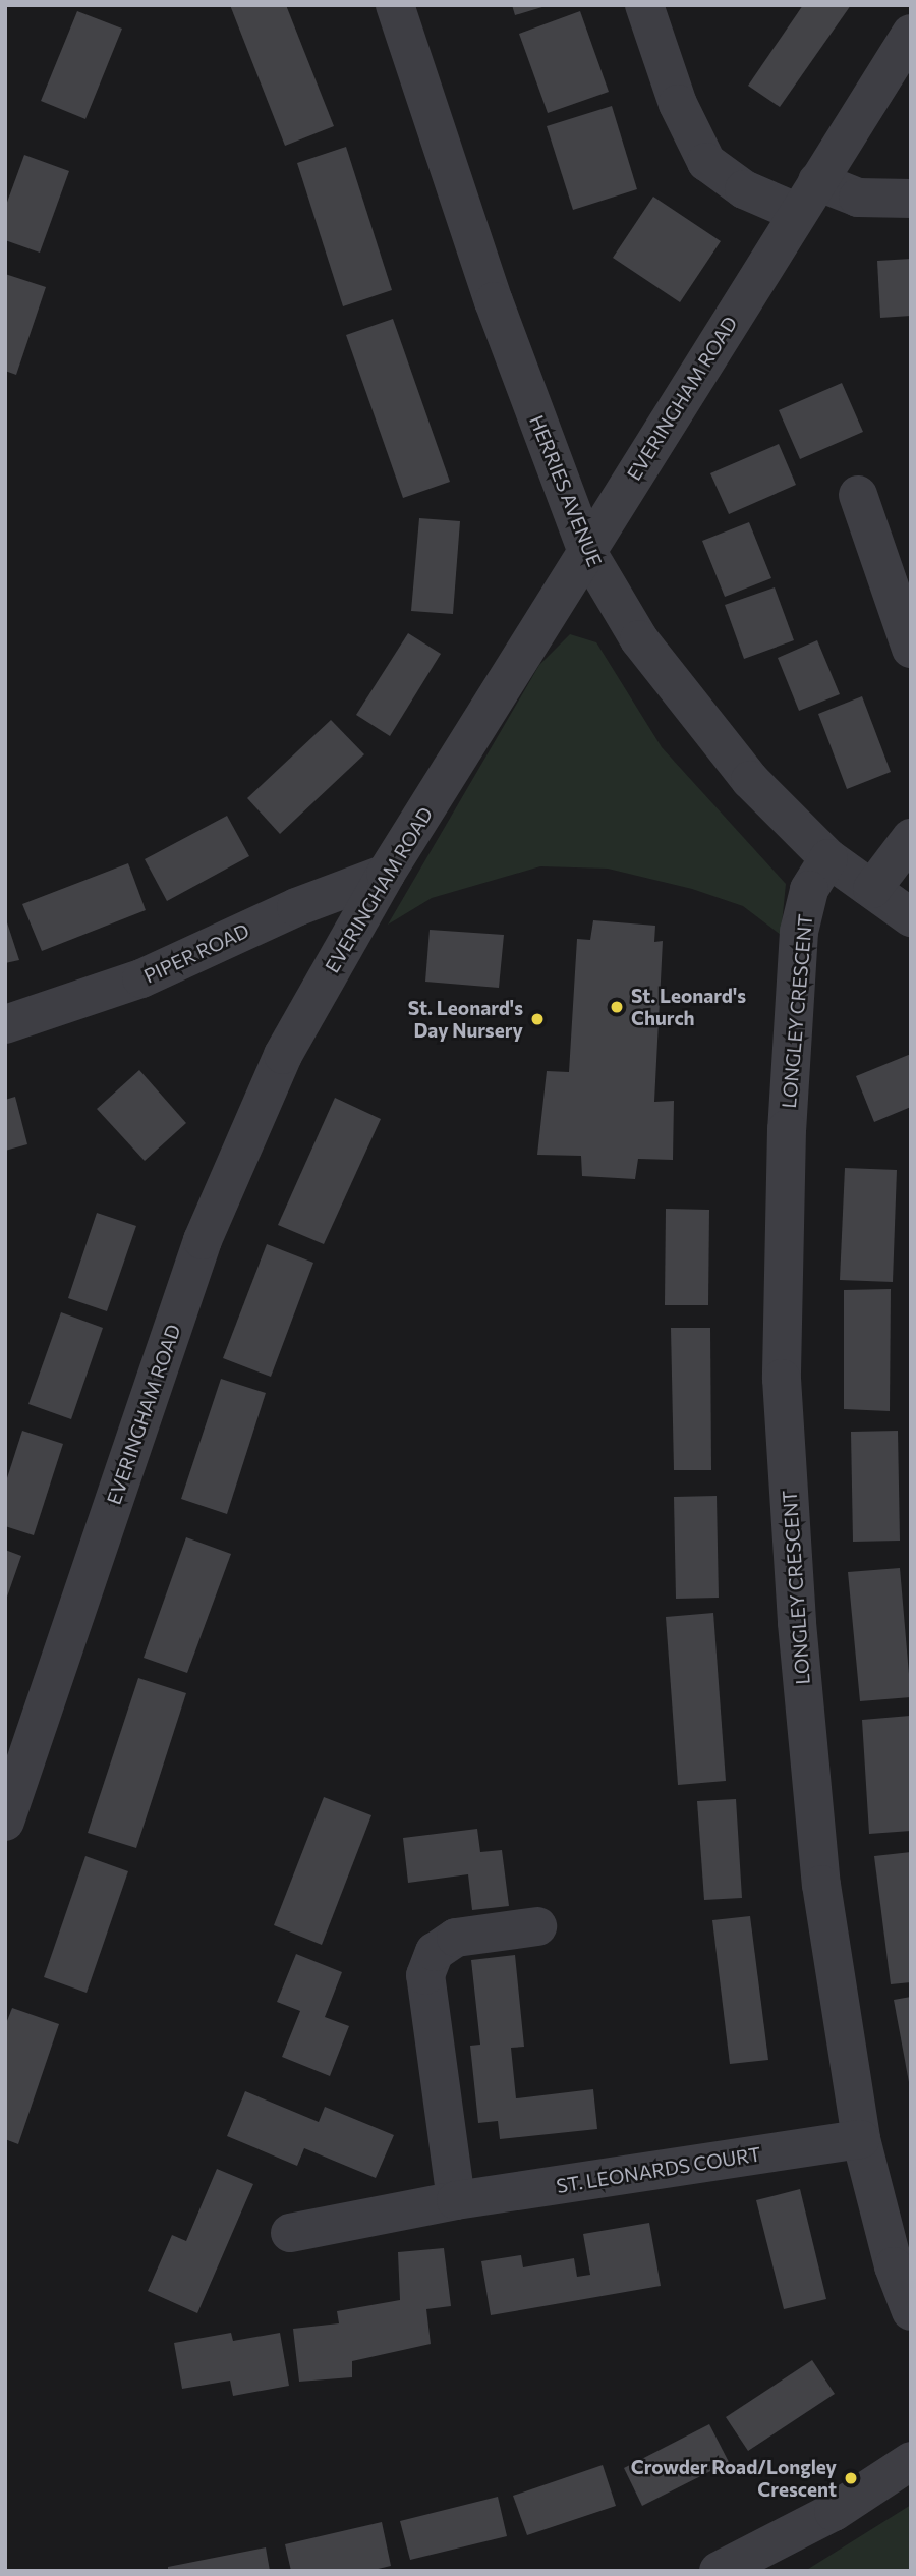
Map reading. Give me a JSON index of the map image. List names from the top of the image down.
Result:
{
  "streets": {
    "street": [
      "EVERINGHAM ROAD",
      "HERRIES AVENUE",
      "PIPER ROAD",
      "LONGLEY CRESCENT",
      "ST. LEONARDS COURT"
    ]
  },
  "crossings": [
    ["EVERINGHAM ROAD", "HERRIES AVENUE"],
    ["EVERINGHAM ROAD", "PIPER ROAD"],
    ["HERRIES AVENUE", "LONGLEY CRESCENT"],
    ["LONGLEY CRESCENT", "ST. LEONARDS COURT"]
  ],
  "places": ["St. Leonard's Church", "St. Leonard's Day Nursery", "Crowder Road/Longley Crescent"]
}
